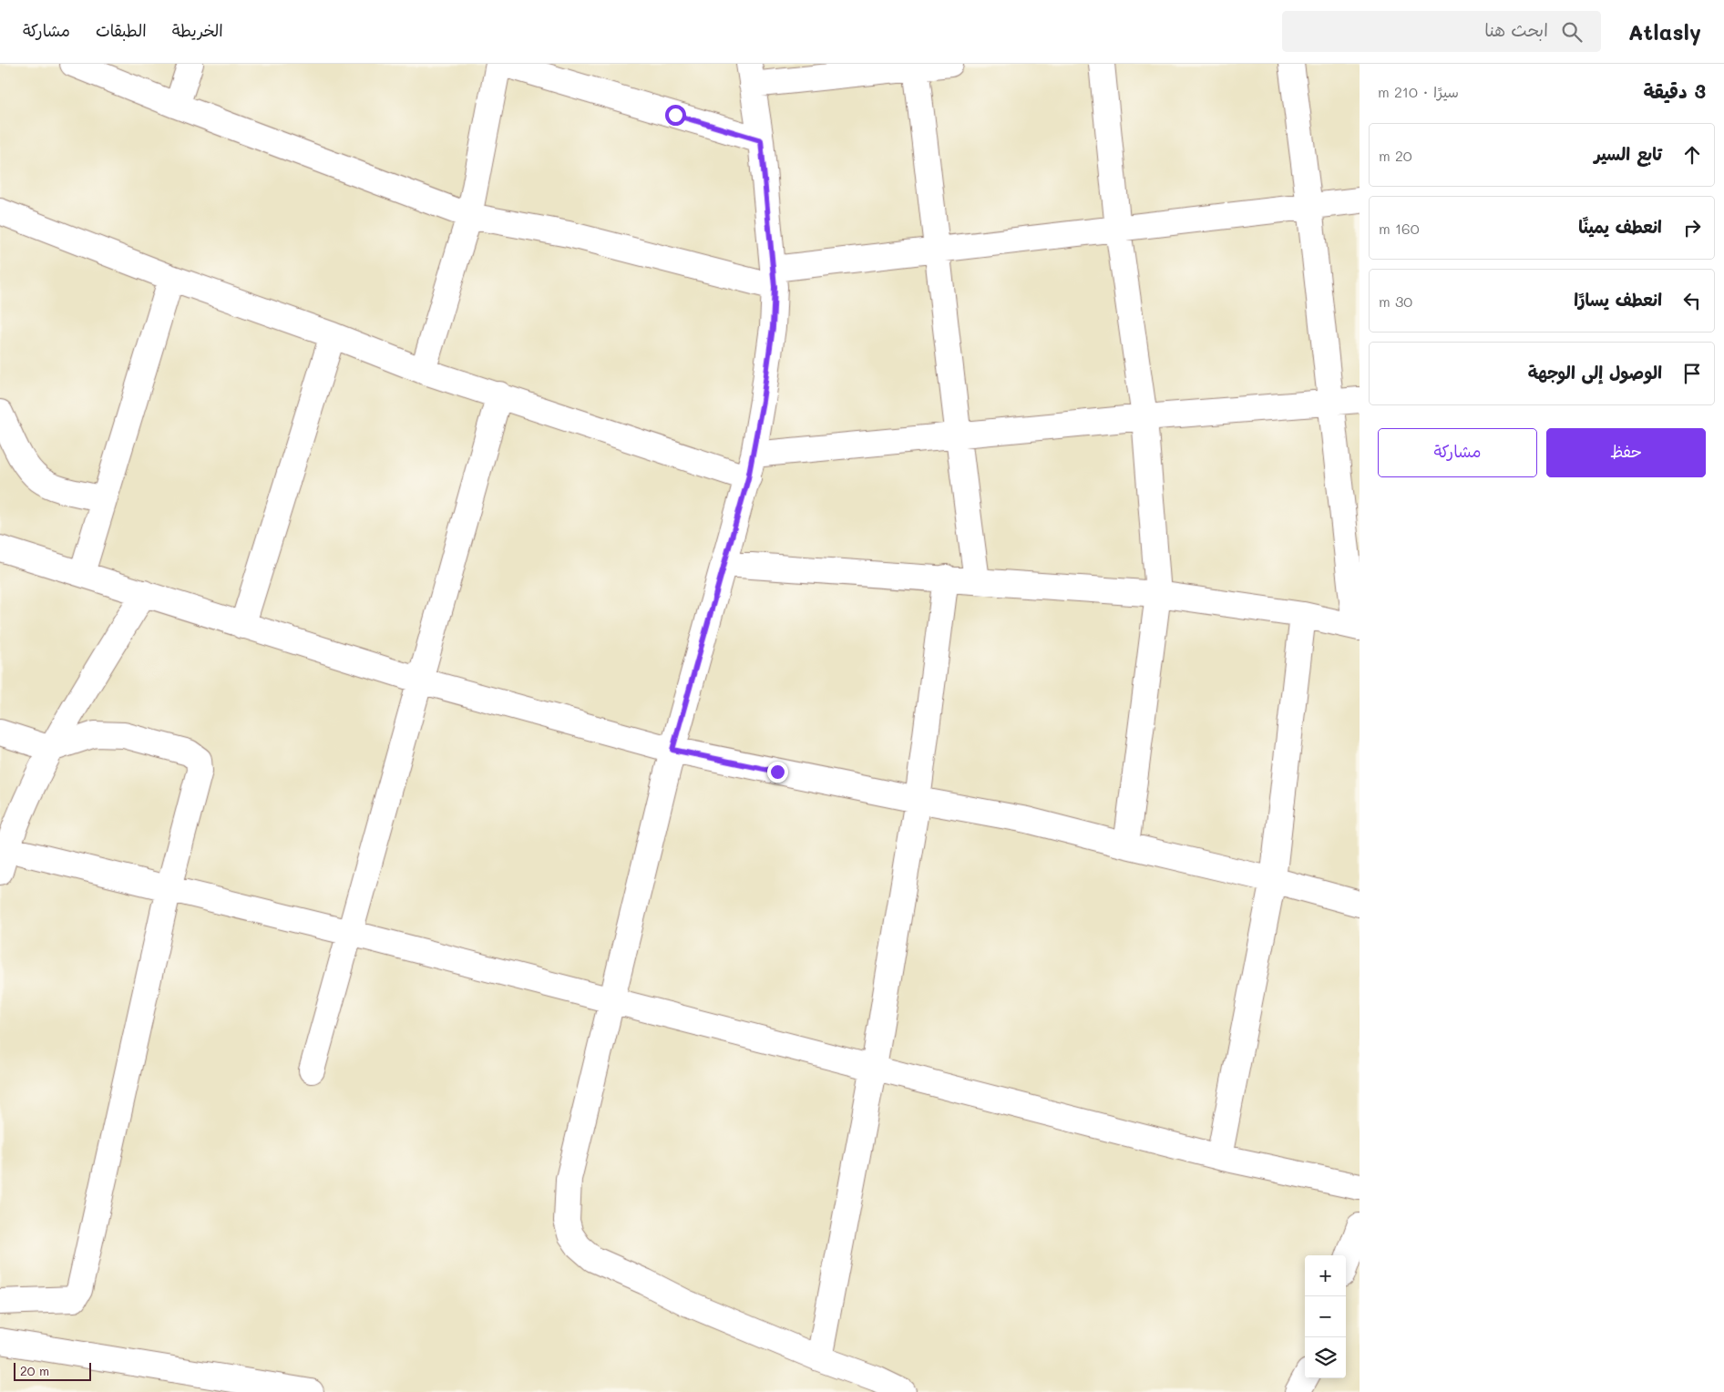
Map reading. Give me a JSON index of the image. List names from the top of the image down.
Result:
{
  "scale_bar": "20 m",
  "page": {
    "header": "Atlasly",
    "search": "ابحث هنا",
    "nav": ["الخريطة", "الطبقات", "مشاركة"],
    "heading": ["3 دقيقة", "سيرًا · 210 m"],
    "list": [
      ["تابع السير", "20 m"],
      ["انعطف يمينًا", "160 m"],
      ["انعطف يسارًا", "30 m"],
      "الوصول إلى الوجهة"
    ],
    "buttons": ["حفظ", "مشاركة"],
    "map_buttons": ["+", "−"],
    "scale": "20 m"
  }
}
